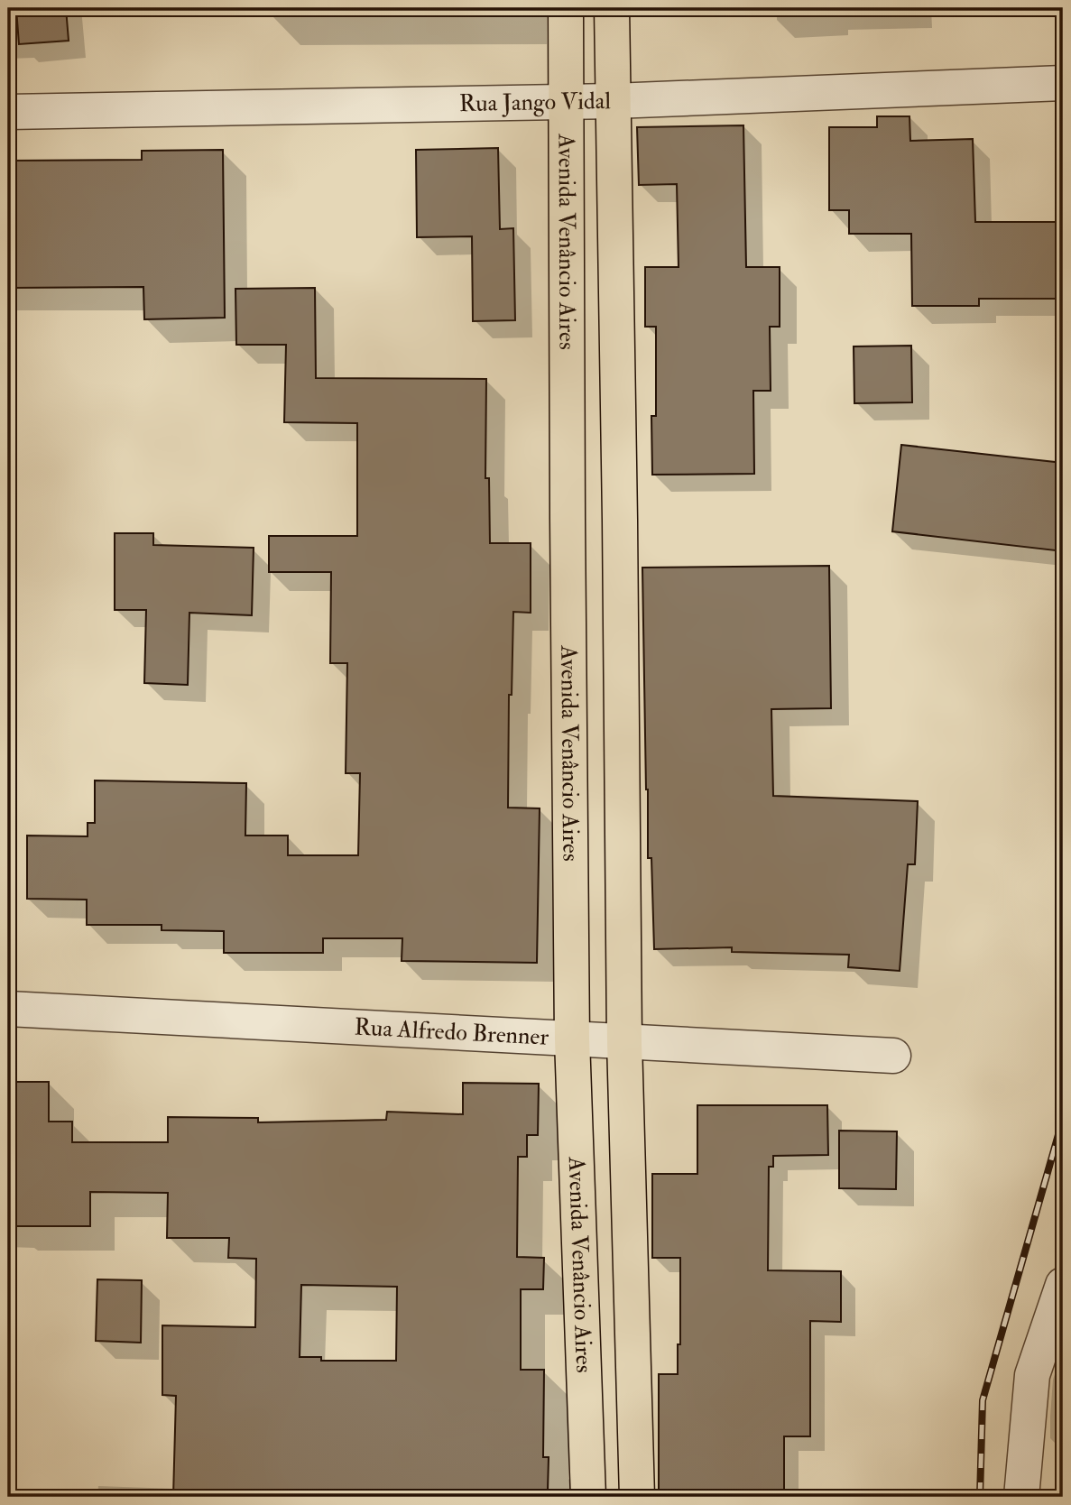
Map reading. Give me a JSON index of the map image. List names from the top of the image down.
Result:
{
  "streets": {
    "main road": ["Avenida Venâncio Aires"],
    "street": ["Rua Jango Vidal", "Rua Alfredo Brenner"]
  },
  "crossings": [
    ["Rua Jango Vidal", "Avenida Venâncio Aires"],
    ["Avenida Venâncio Aires", "Rua Alfredo Brenner"]
  ]
}
